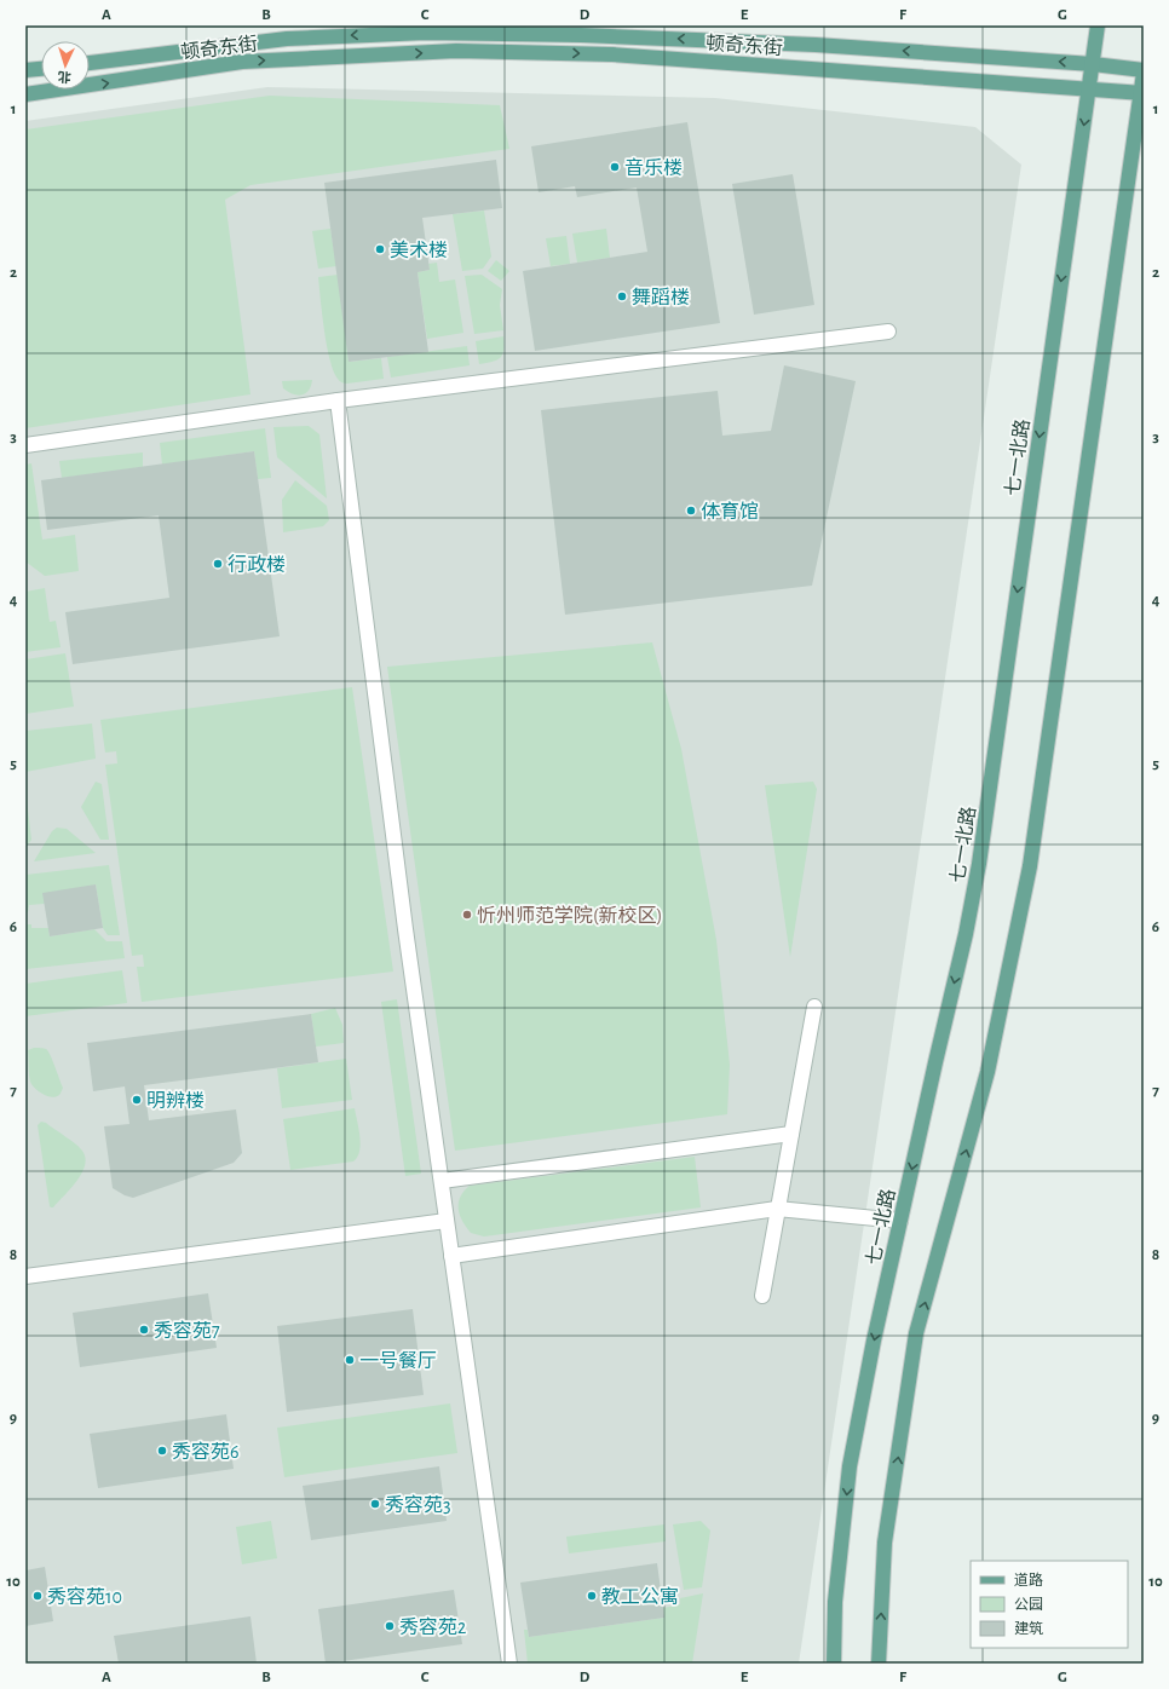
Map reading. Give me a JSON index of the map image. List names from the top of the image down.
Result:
{
  "streets": {
    "main road": ["顿奇东街", "七一北路"]
  },
  "crossings": [
    ["顿奇东街", "七一北路"]
  ],
  "places": [
    "音乐楼",
    "美术楼",
    "舞蹈楼",
    "体育馆",
    "行政楼",
    "忻州师范学院(新校区)",
    "明辨楼",
    "秀容苑7",
    "一号餐厅",
    "秀容苑6",
    "秀容苑3",
    "秀容苑10",
    "教工公寓",
    "秀容苑2"
  ],
  "legend": ["道路", "公园", "建筑"],
  "north": "bottom",
  "grid": {
    "columns": [
      "A",
      "B",
      "C",
      "D",
      "E",
      "F",
      "G"
    ],
    "rows": [
      "1",
      "2",
      "3",
      "4",
      "5",
      "6",
      "7",
      "8",
      "9",
      "10"
    ]
  }
}
